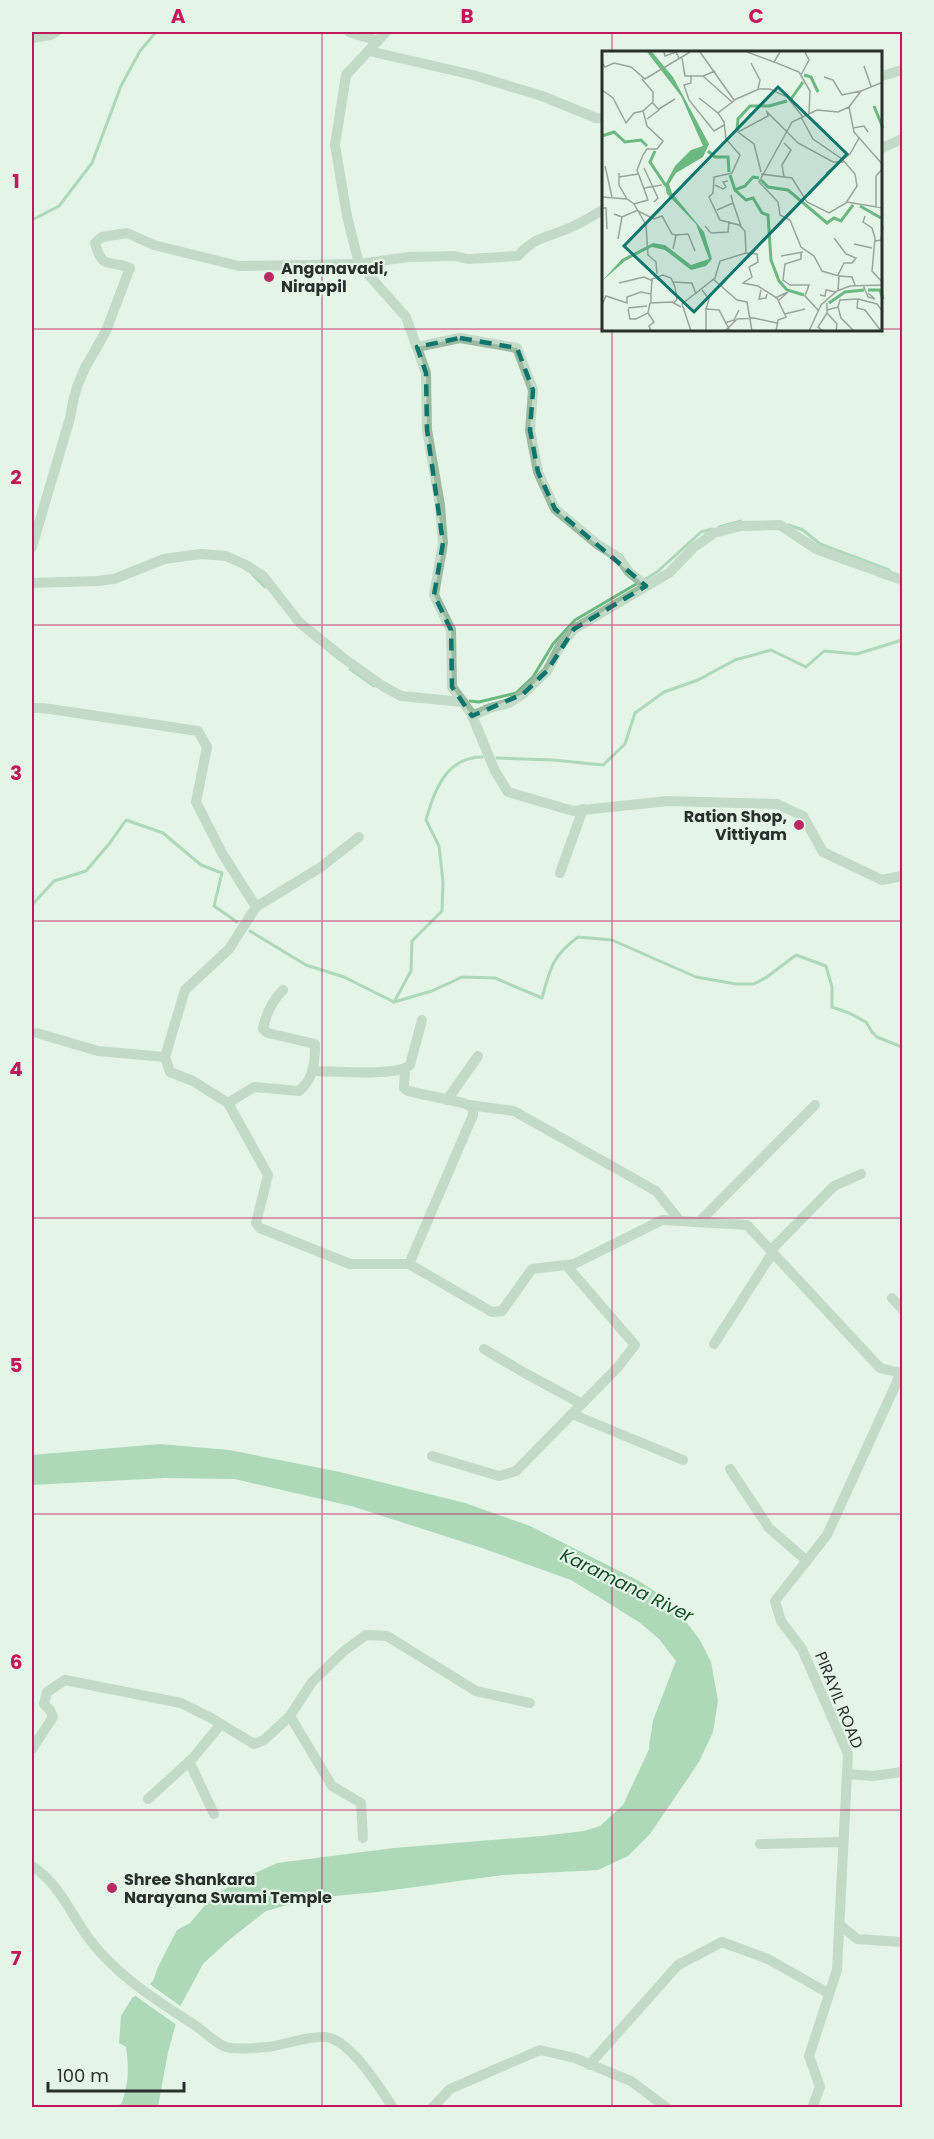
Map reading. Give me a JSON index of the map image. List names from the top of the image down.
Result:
{
  "streets": {
    "street": ["PIRAYIL ROAD"]
  },
  "water": ["Karamana River"],
  "places": ["Anganavadi, Nirappil", "Ration Shop, Vittiyam", "Shree Shankara Narayana Swami Temple"],
  "scale_bar": "100 m",
  "grid": {
    "columns": ["A", "B", "C"],
    "rows": [
      "1",
      "2",
      "3",
      "4",
      "5",
      "6",
      "7"
    ]
  }
}
